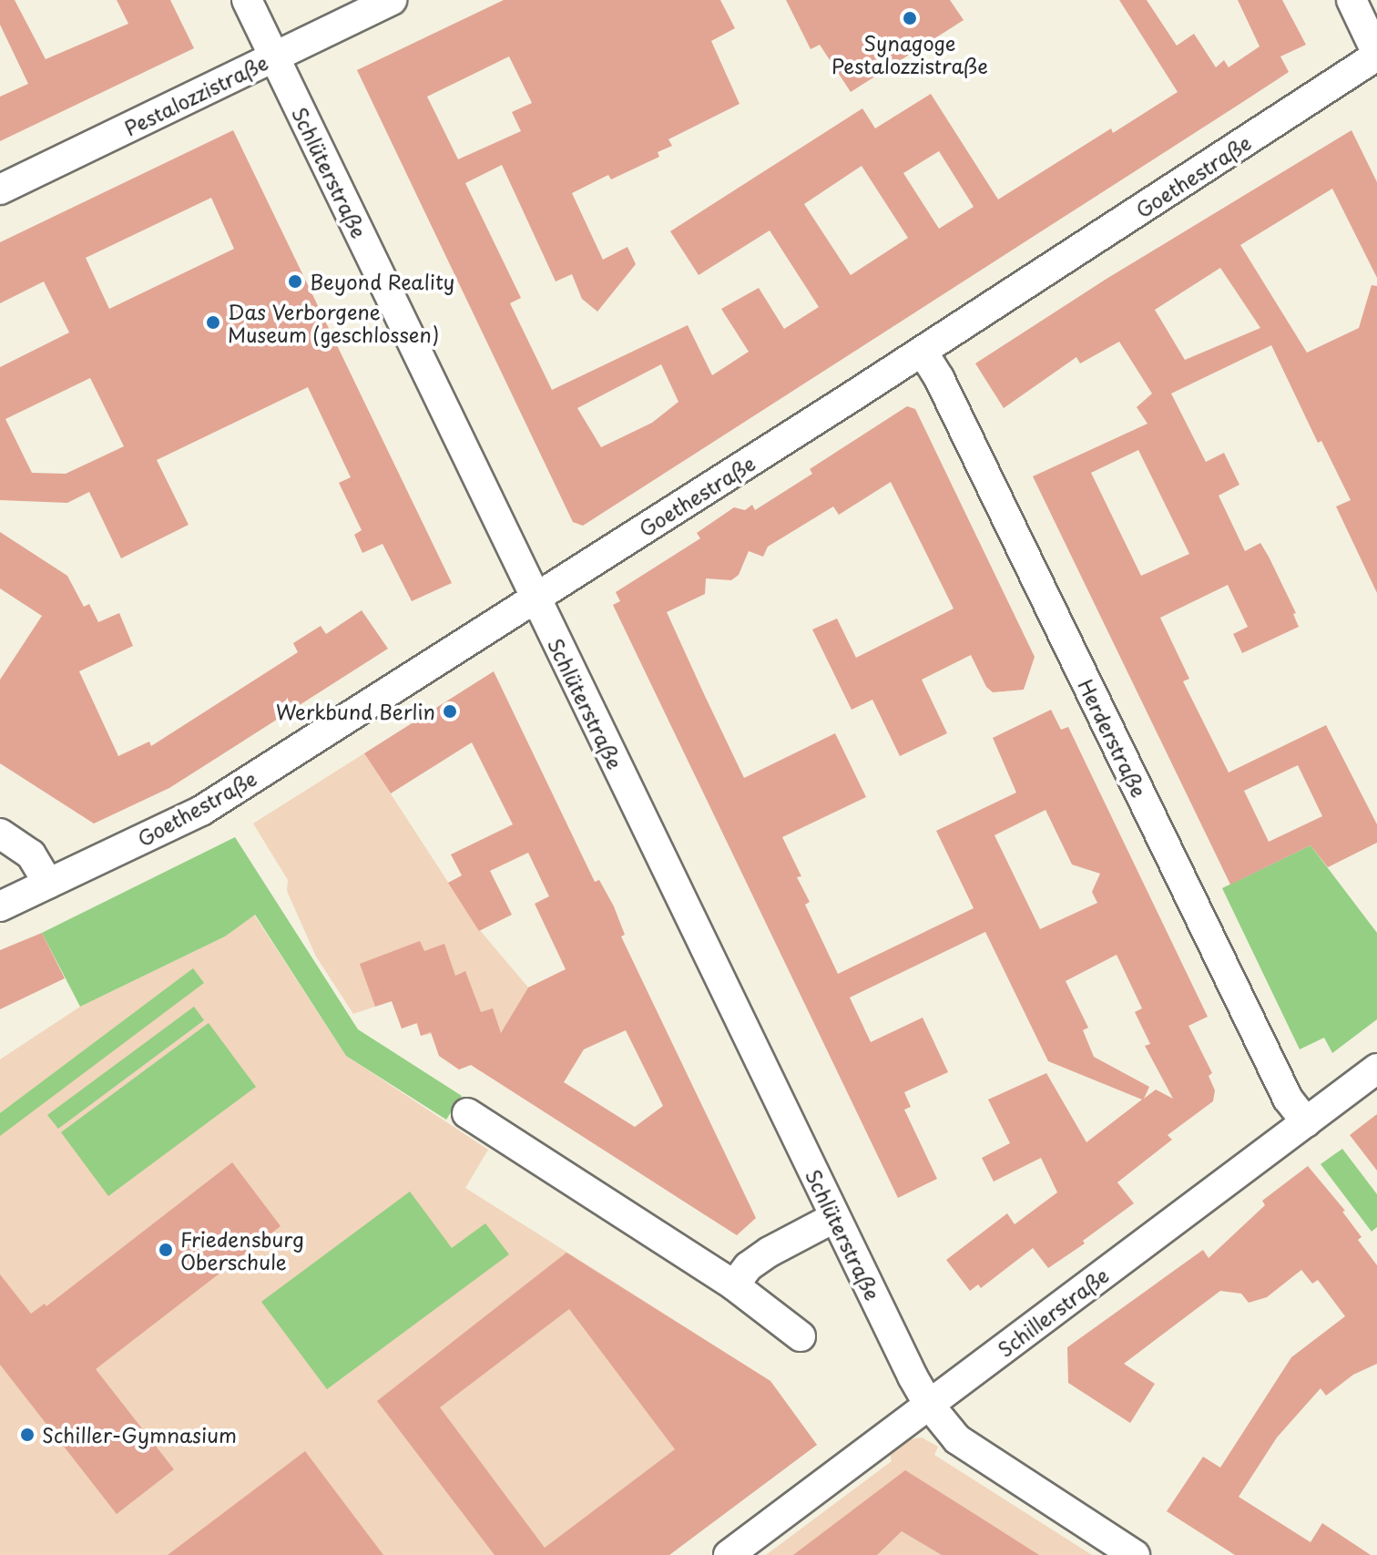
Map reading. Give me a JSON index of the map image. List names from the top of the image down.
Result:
{
  "streets": {
    "street": [
      "Pestalozzistraße",
      "Schlüterstraße",
      "Goethestraße",
      "Herderstraße",
      "Schillerstraße"
    ]
  },
  "crossings": [
    ["Pestalozzistraße", "Schlüterstraße"],
    ["Schlüterstraße", "Goethestraße"],
    ["Schlüterstraße", "Schillerstraße"],
    ["Goethestraße", "Herderstraße"],
    ["Herderstraße", "Schillerstraße"]
  ],
  "places": [
    "Synagoge Pestalozzistraße",
    "Beyond Reality",
    "Das Verborgene Museum (geschlossen)",
    "Werkbund Berlin",
    "Friedensburg Oberschule",
    "Schiller-Gymnasium"
  ]
}
